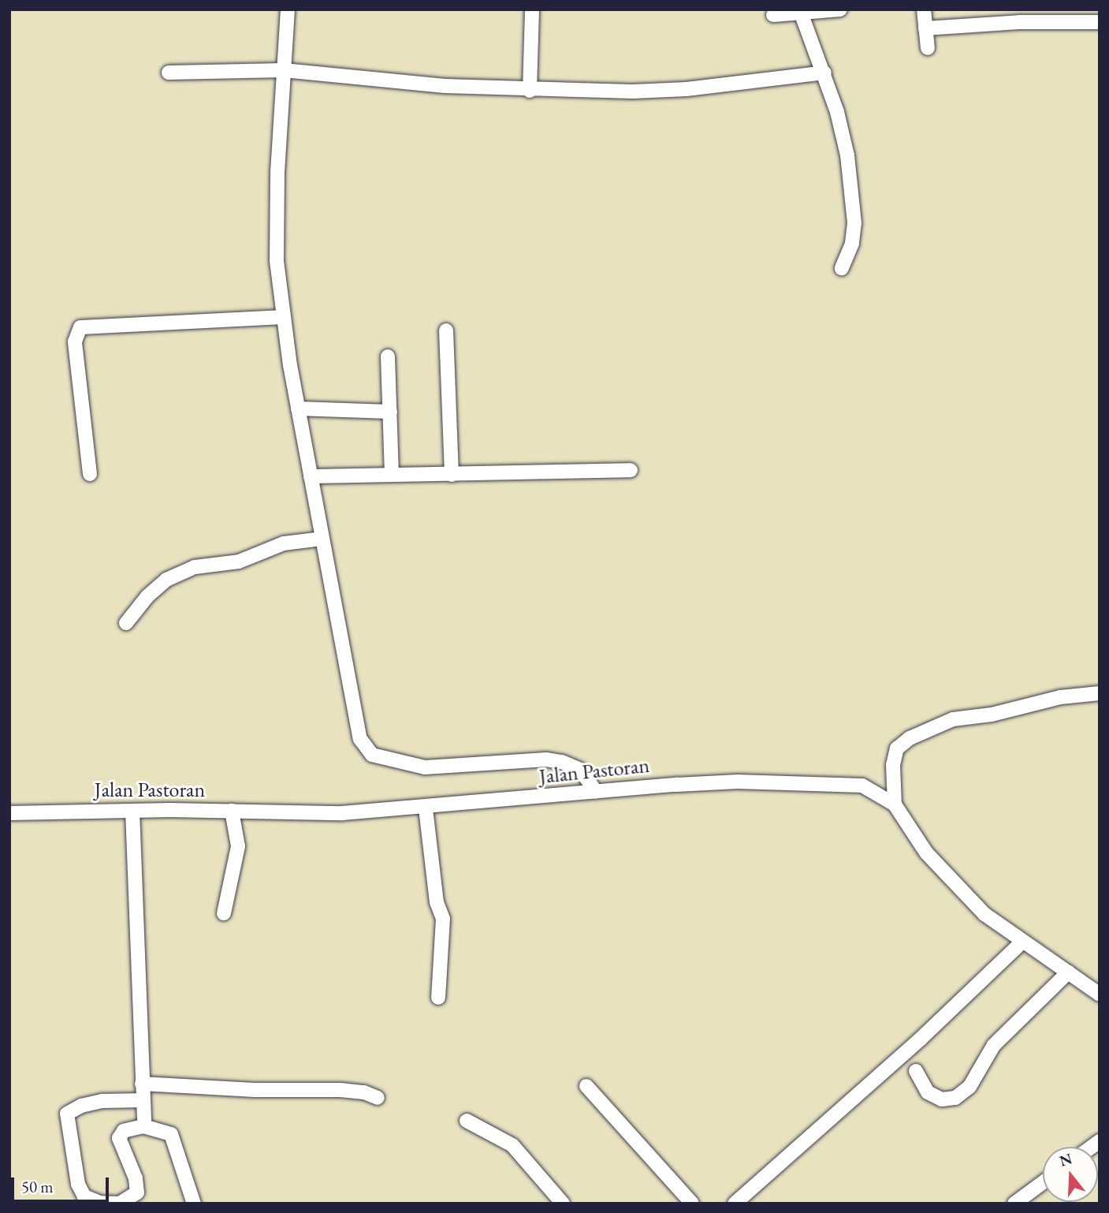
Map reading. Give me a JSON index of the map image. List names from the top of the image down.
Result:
{
  "streets": {
    "street": ["Jalan Pastoran"]
  },
  "scale_bar": "50 m",
  "north": "top"
}
